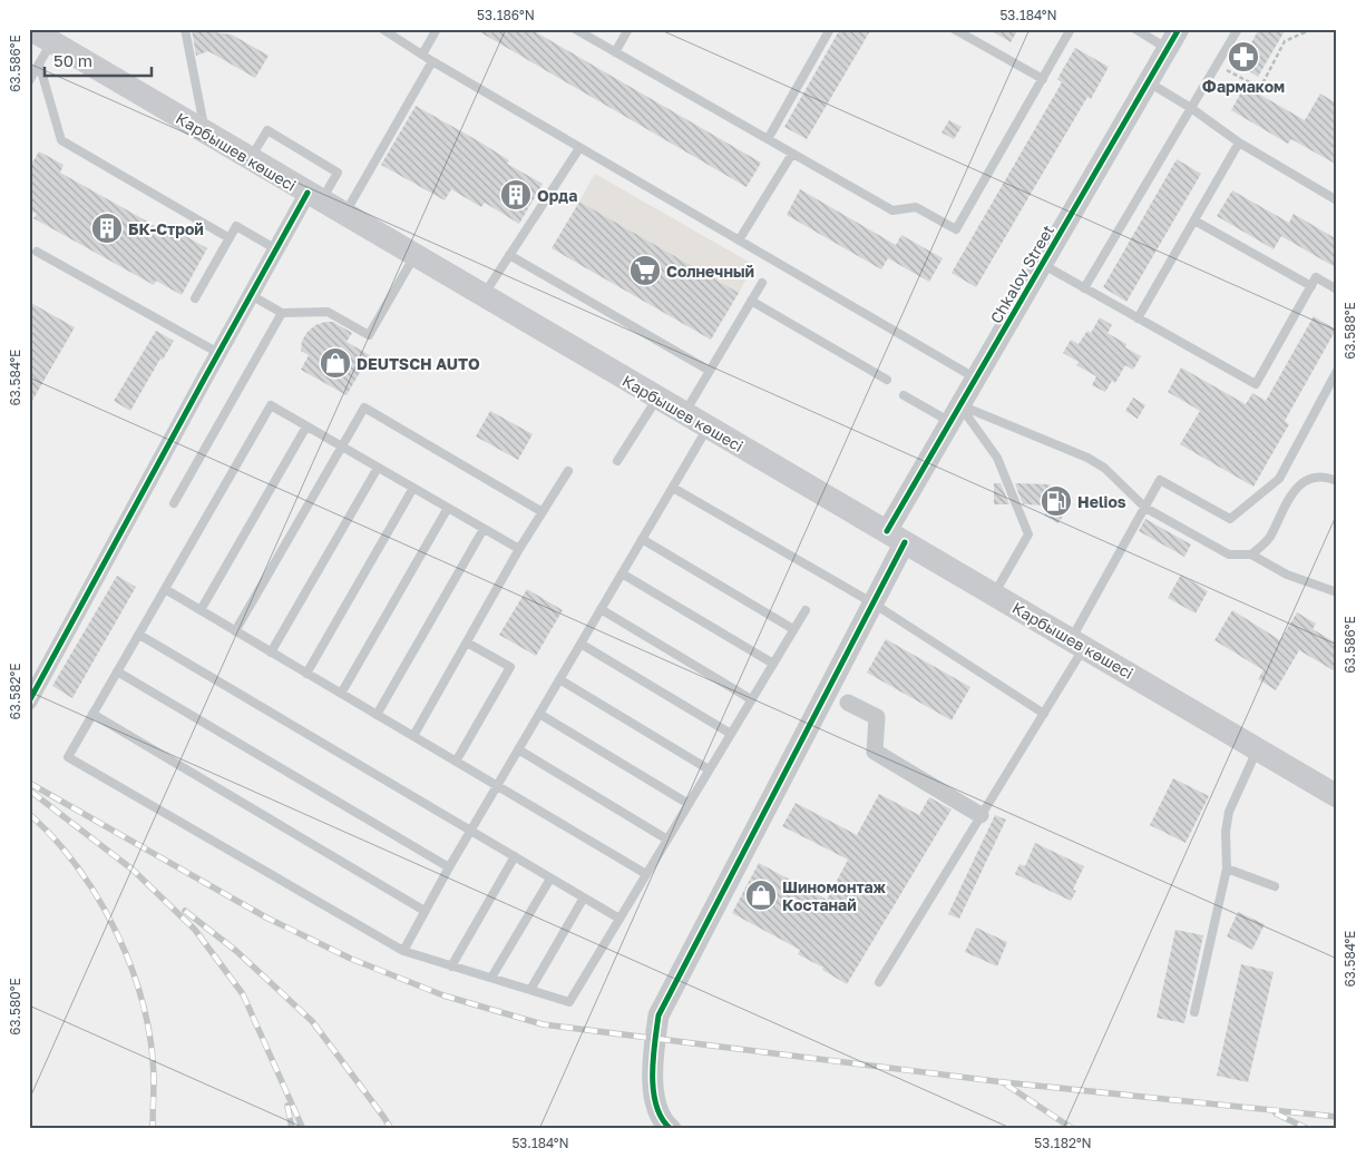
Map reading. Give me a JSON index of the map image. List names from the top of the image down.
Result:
{
  "streets": {
    "main road": ["Карбышев көшесі"],
    "street": ["Chkalov Street"]
  },
  "crossings": [
    ["Карбышев көшесі", "Chkalov Street"]
  ],
  "places": {
    "pharmacy": ["Фармаком"],
    "building": ["Орда", "БК-Строй"],
    "supermarket": ["Солнечный"],
    "shop": ["DEUTSCH AUTO", "Шиномонтаж Костанай"],
    "fuel station": ["Helios"]
  },
  "scale_bar": "50 m",
  "coordinates": [
    "53.186°N",
    "53.184°N",
    "63.586°E",
    "63.588°E",
    "63.584°E",
    "63.582°E",
    "63.580°E",
    "53.182°N"
  ]
}
